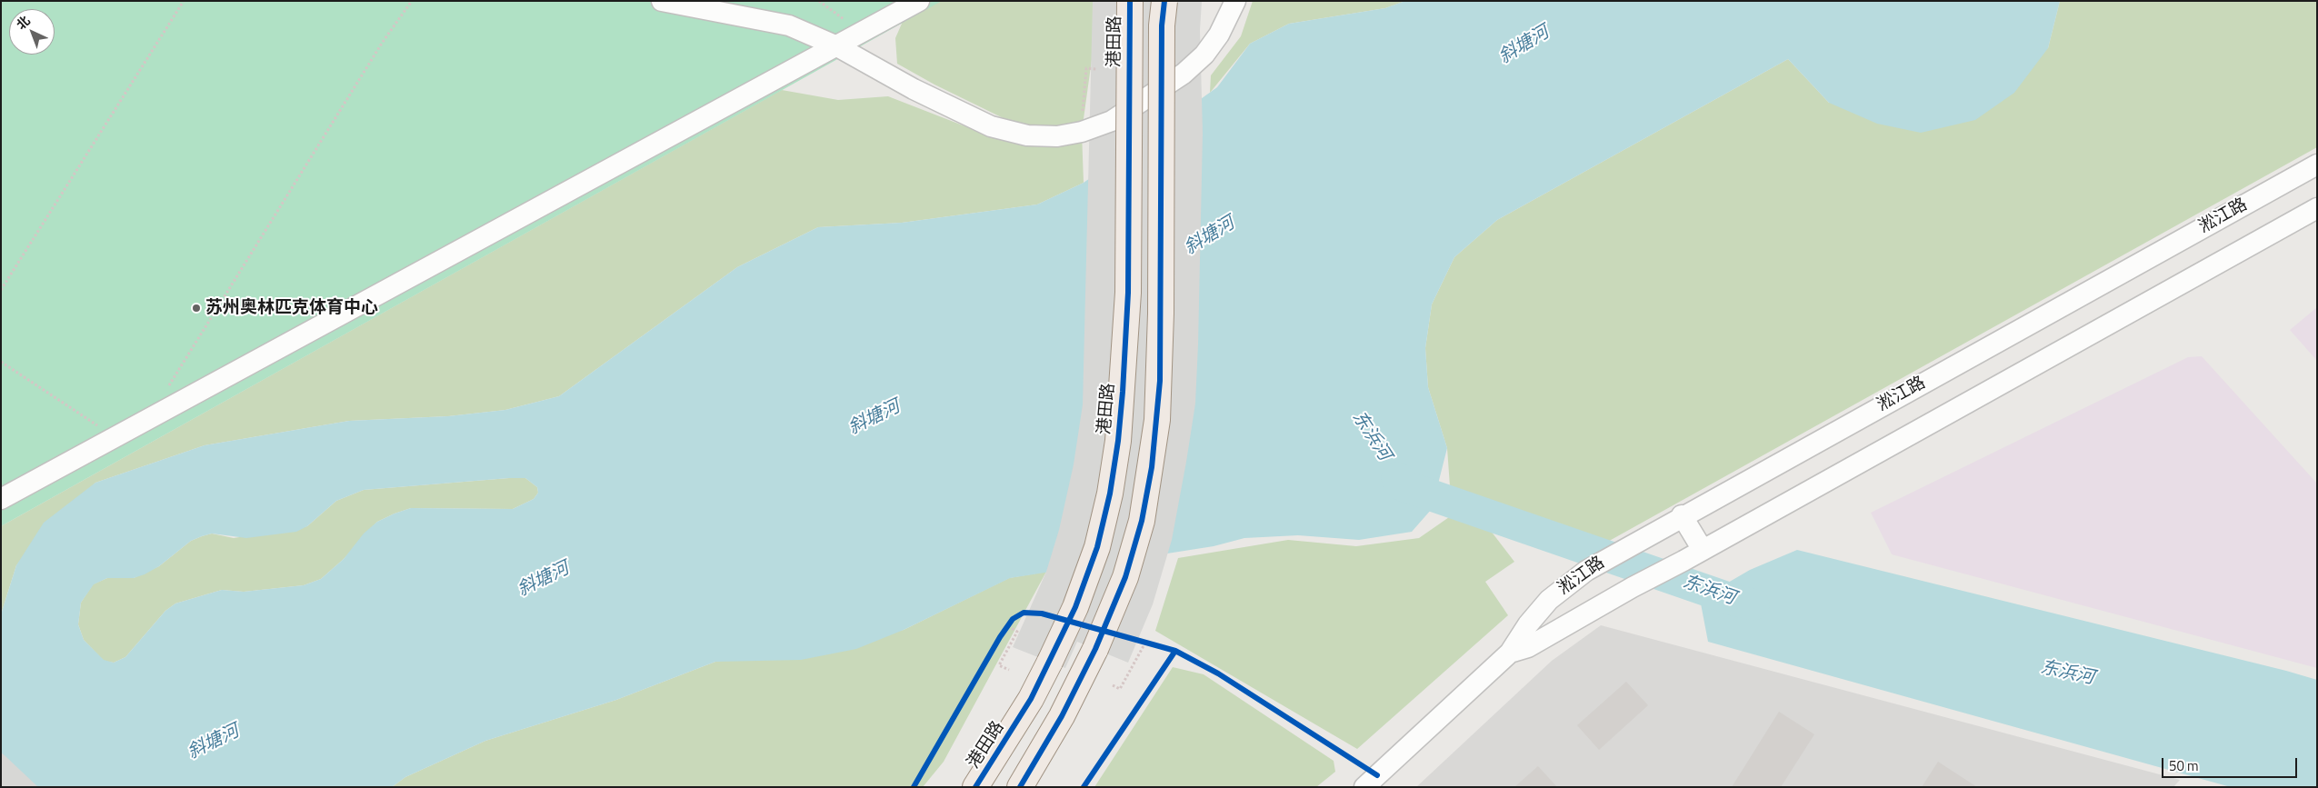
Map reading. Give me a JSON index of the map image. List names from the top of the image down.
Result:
{
  "streets": {
    "main road": ["港田路"],
    "street": ["淞江路"]
  },
  "water": ["斜塘河", "东浜河"],
  "places": ["苏州奥林匹克体育中心"],
  "scale_bar": "50 m",
  "north": "top left"
}
